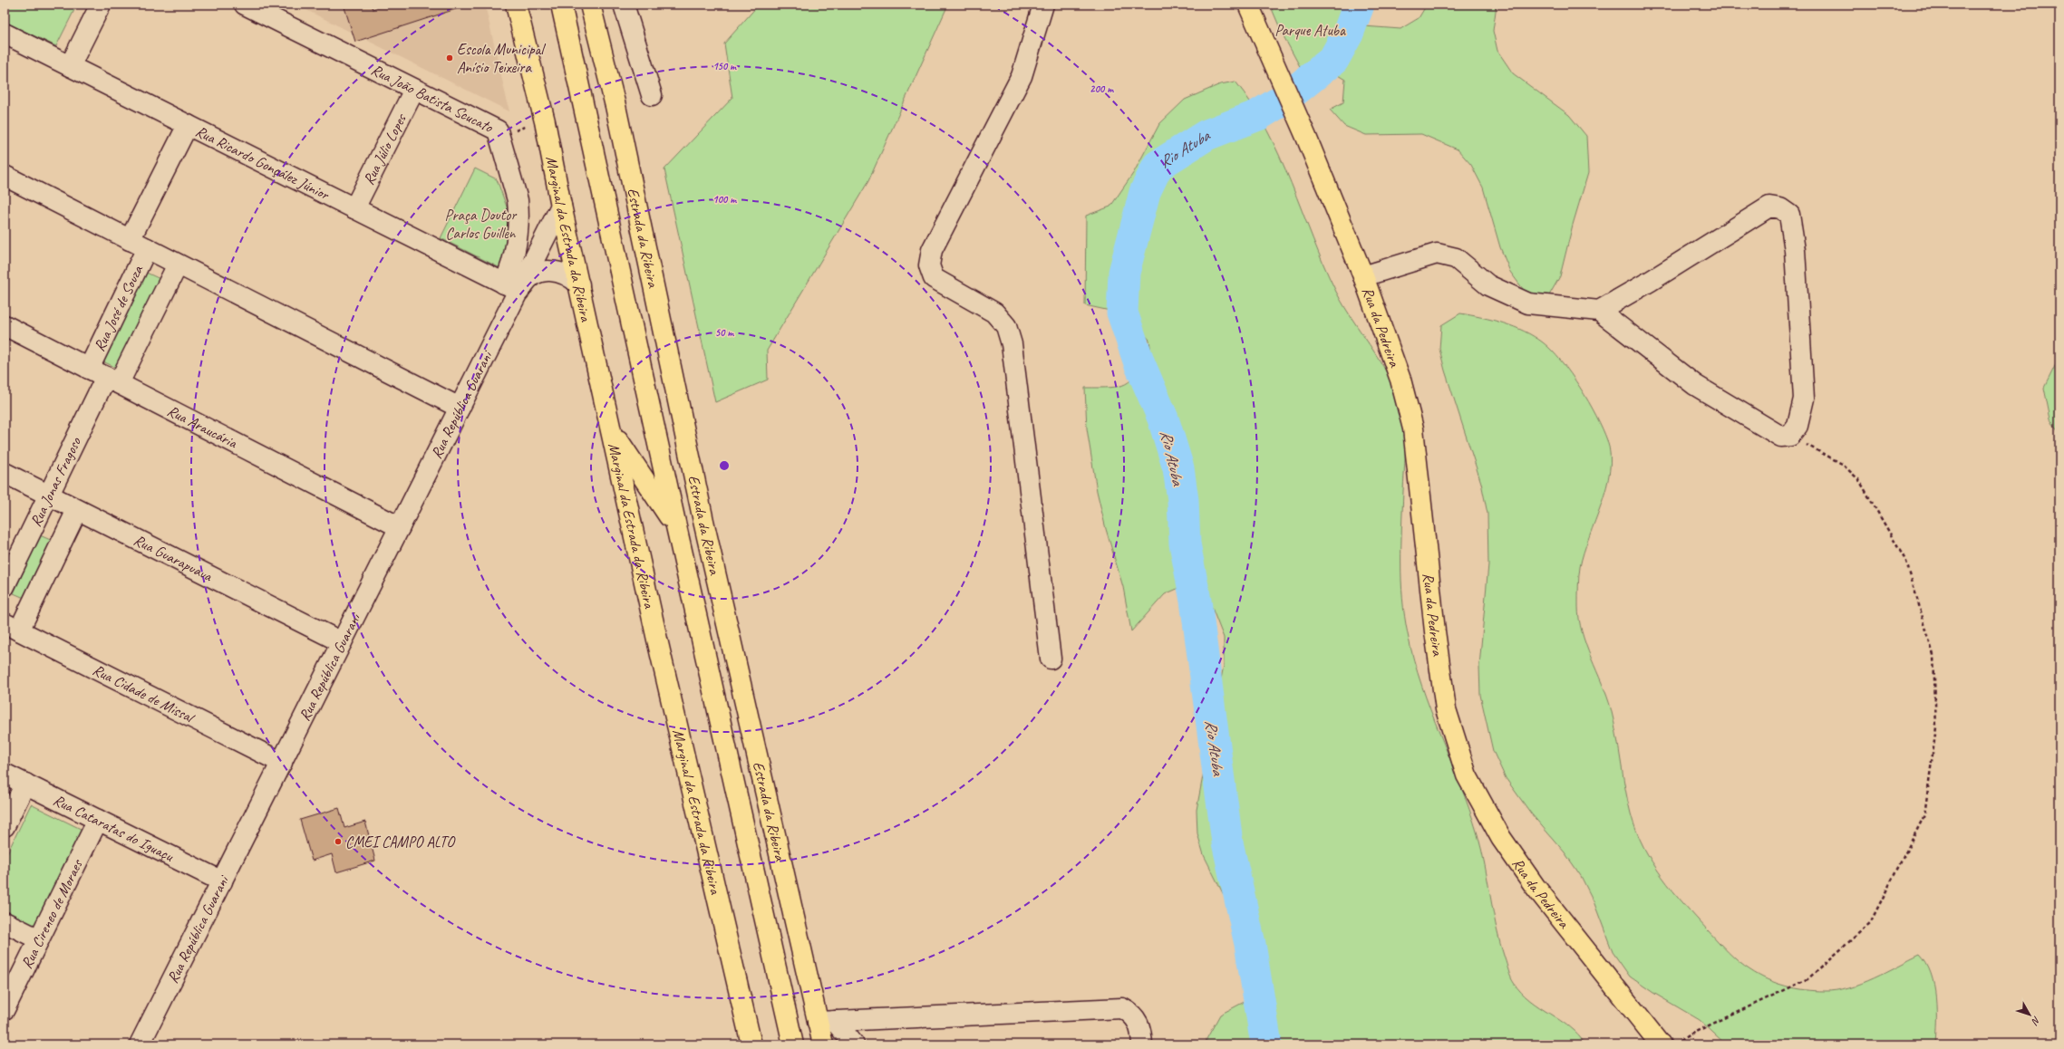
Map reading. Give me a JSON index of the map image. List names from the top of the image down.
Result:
{
  "streets": {
    "main road": ["Marginal da Estrada da Ribeira", "Estrada da Ribeira", "Rua da Pedreira"],
    "street": [
      "Rua João Batista Scucato",
      "Rua Júlio Lopes",
      "Rua Ricardo Gonçález Júnior",
      "Rua José de Souza",
      "Rua República Guarani",
      "Rua Araucária",
      "Rua Jonas Fragoso",
      "Rua Guarapuava",
      "Rua Cidade de Missal",
      "Rua Cataratas do Iguaçu",
      "Rua Cireneo de Moraes"
    ]
  },
  "crossings": [
    ["Rua João Batista Scucato", "Rua Júlio Lopes"],
    ["Rua João Batista Scucato", "Rua Ricardo Gonçález Júnior"],
    ["Rua João Batista Scucato", "Rua República Guarani"],
    ["Rua Júlio Lopes", "Rua Ricardo Gonçález Júnior"],
    ["Rua Ricardo Gonçález Júnior", "Rua José de Souza"],
    ["Rua Ricardo Gonçález Júnior", "Rua República Guarani"],
    ["Marginal da Estrada da Ribeira", "Rua República Guarani"],
    ["Rua José de Souza", "Rua Araucária"],
    ["Rua José de Souza", "Rua Jonas Fragoso"],
    ["Rua República Guarani", "Rua Araucária"],
    ["Rua República Guarani", "Rua Guarapuava"],
    ["Rua República Guarani", "Rua Cidade de Missal"],
    ["Rua República Guarani", "Rua Cataratas do Iguaçu"],
    ["Rua Araucária", "Rua Jonas Fragoso"],
    ["Rua Jonas Fragoso", "Rua Guarapuava"],
    ["Rua Jonas Fragoso", "Rua Cidade de Missal"],
    ["Rua Cataratas do Iguaçu", "Rua Cireneo de Moraes"]
  ],
  "water": ["Rio Atuba"],
  "parks": ["Parque Atuba", "Praça Doutor Carlos Guillen"],
  "places": ["Escola Municipal Anísio Teixeira", "CMEI CAMPO ALTO"],
  "north": "bottom right",
  "rings": [
    "150 m",
    "200 m",
    "100 m",
    "50 m"
  ]
}
